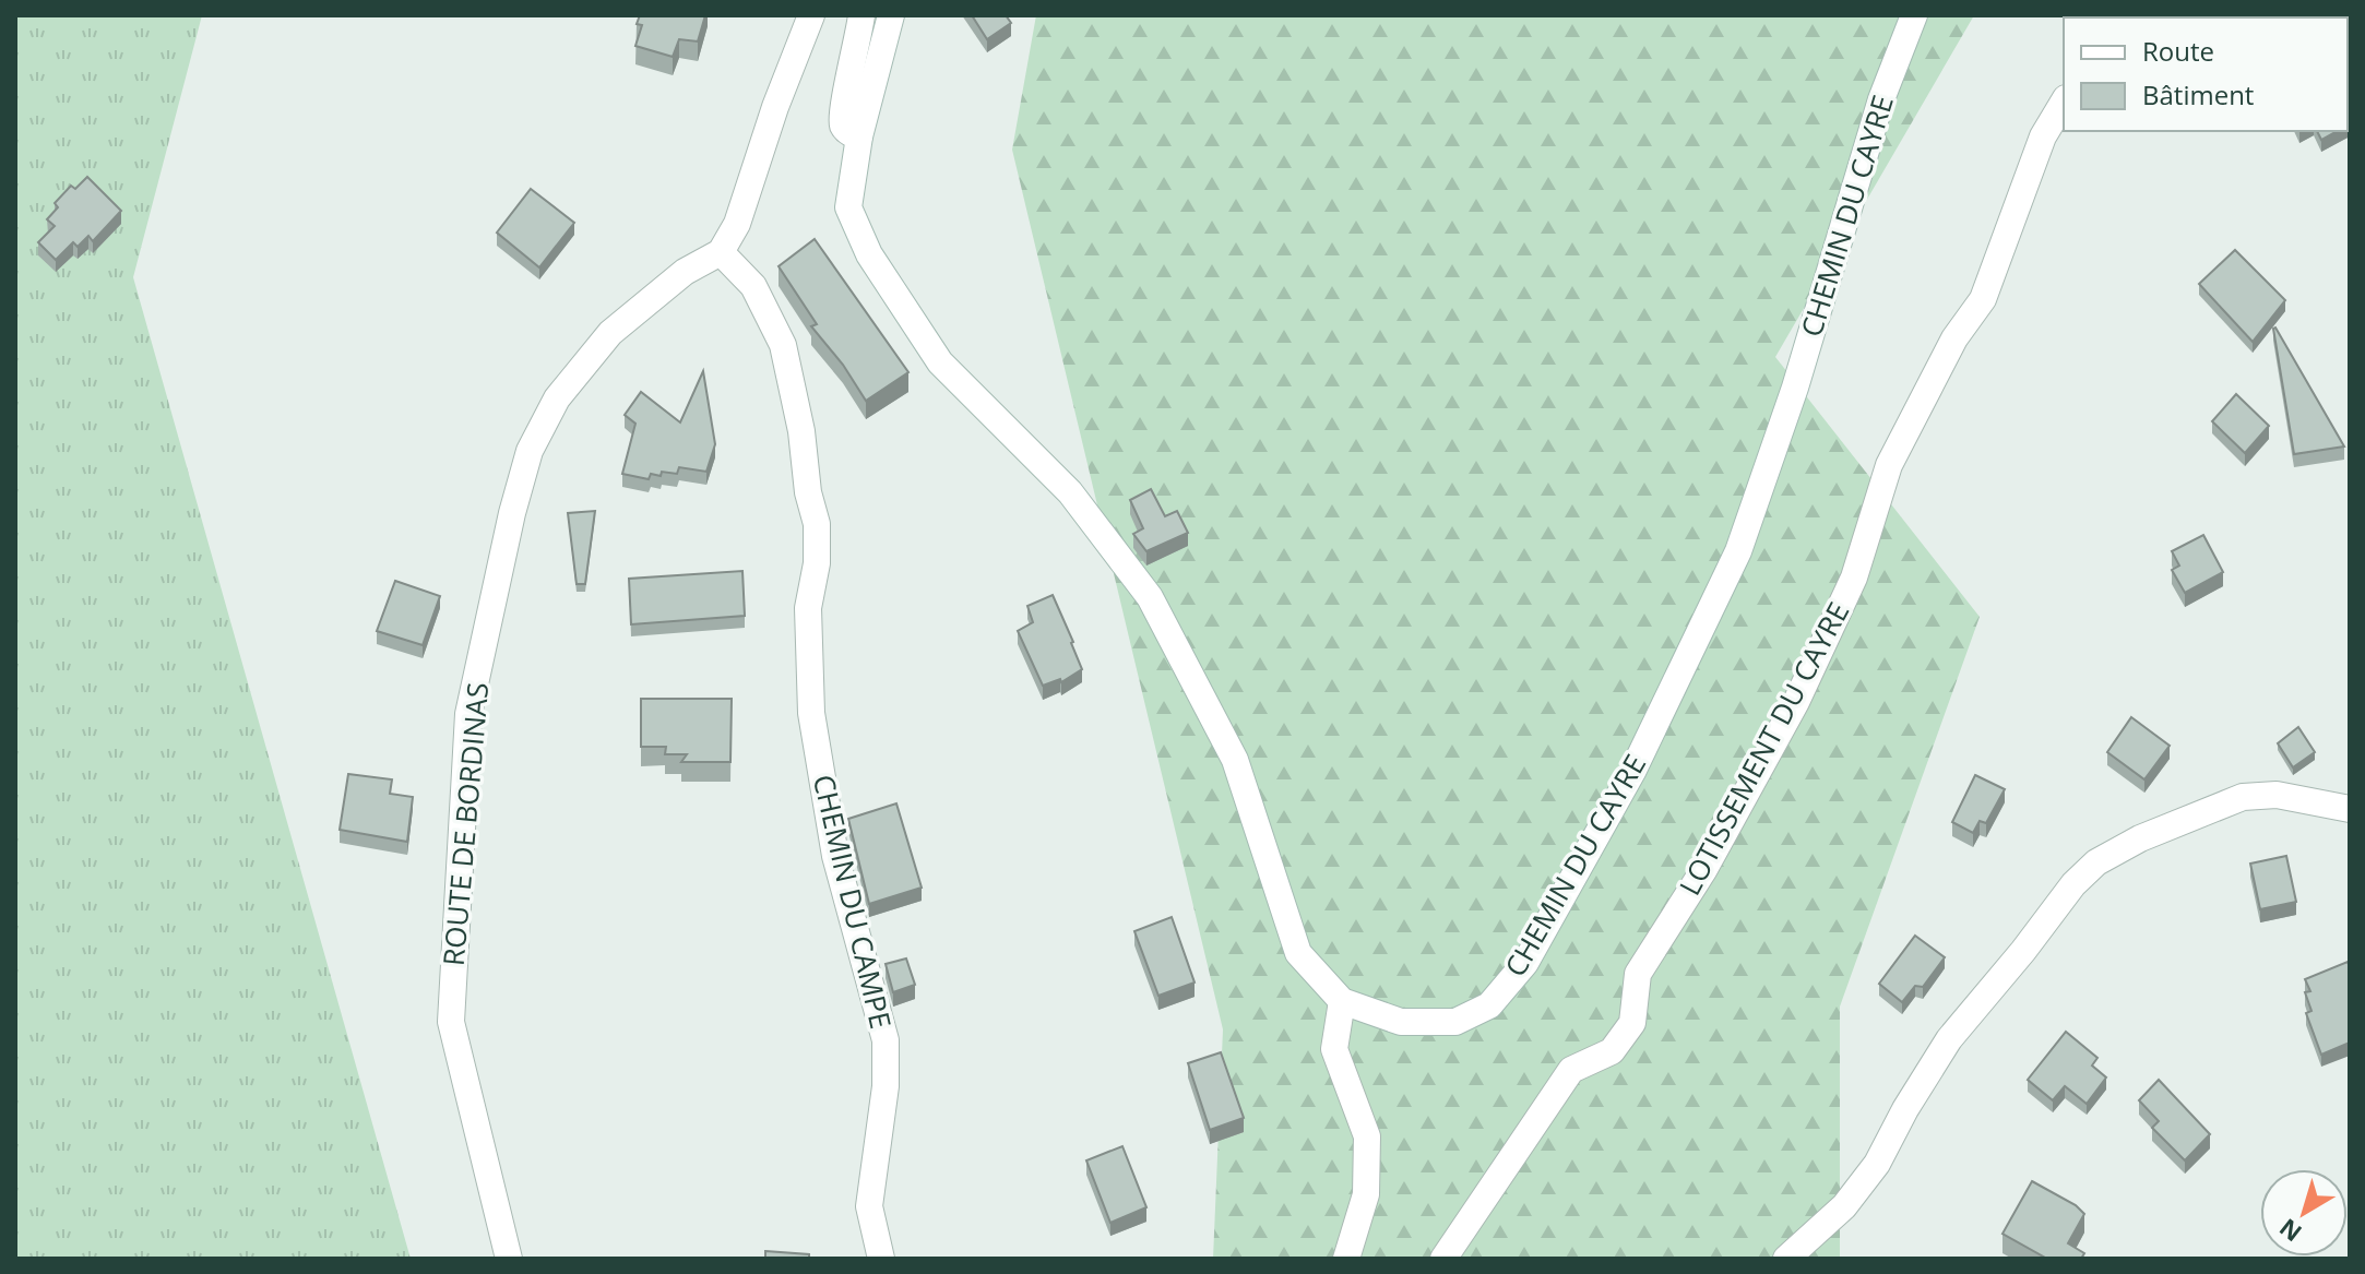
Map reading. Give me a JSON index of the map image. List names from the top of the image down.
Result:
{
  "streets": {
    "street": [
      "CHEMIN DU CAYRE",
      "LOTISSEMENT DU CAYRE",
      "ROUTE DE BORDINAS",
      "CHEMIN DU CAMPE"
    ]
  },
  "crossings": [
    ["ROUTE DE BORDINAS", "CHEMIN DU CAMPE"]
  ],
  "legend": ["Route", "Bâtiment"],
  "north": "bottom left"
}
